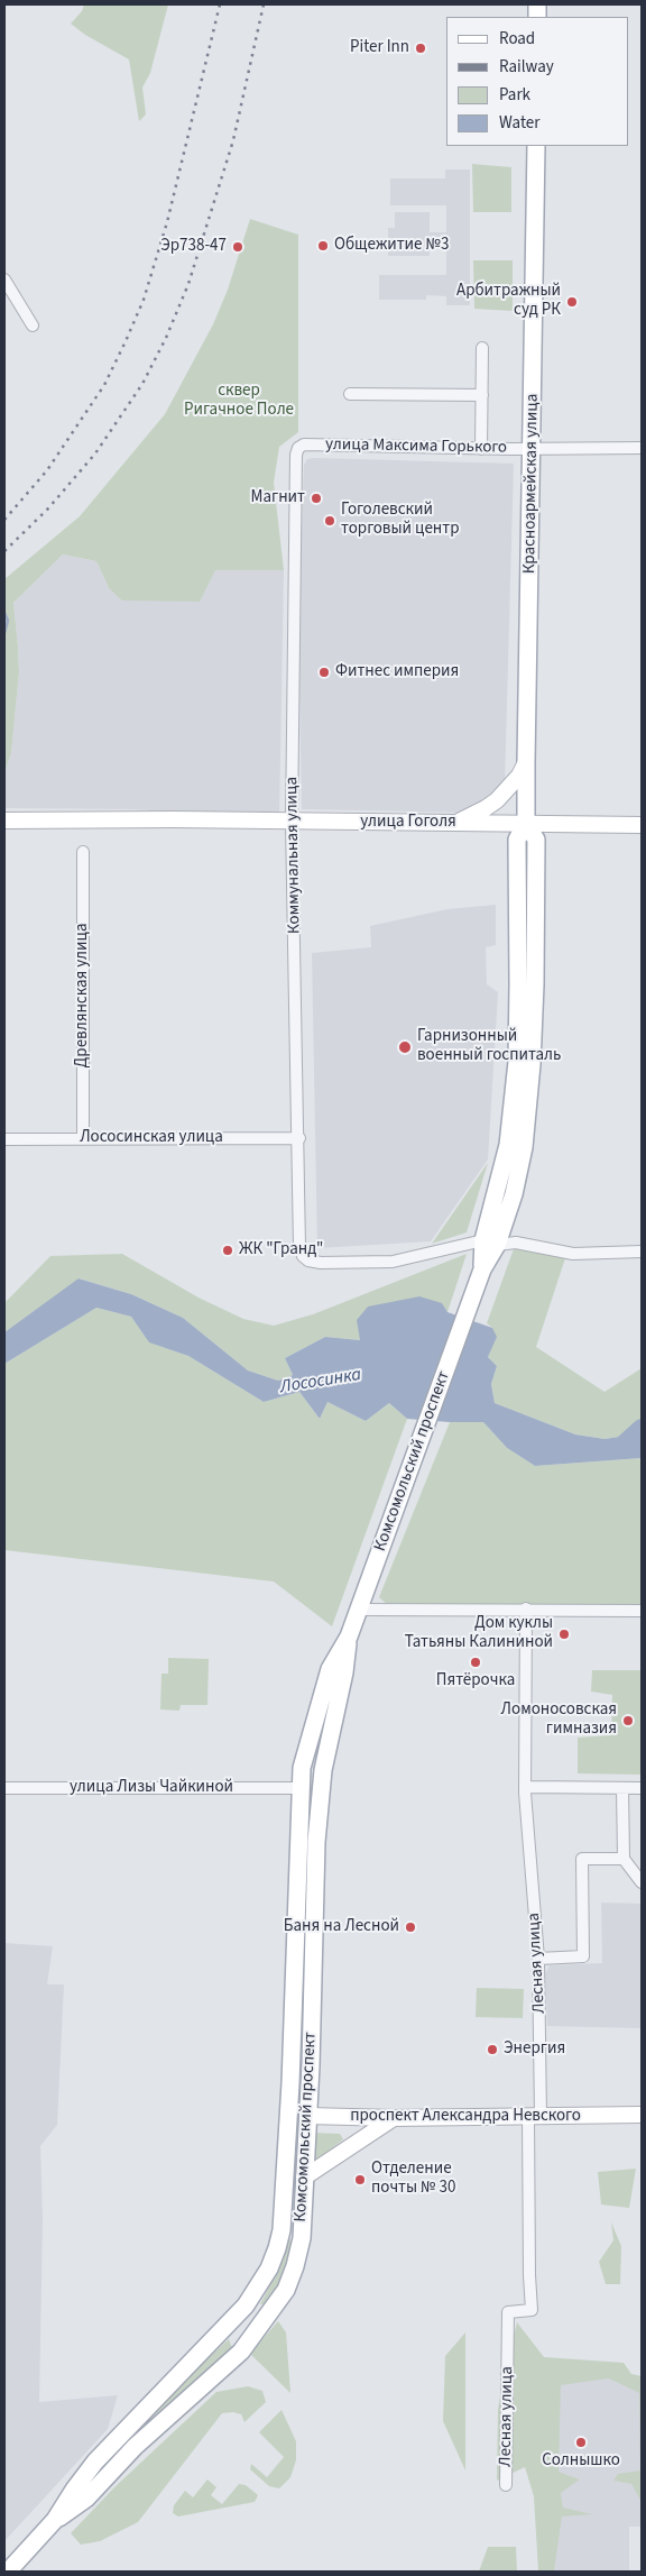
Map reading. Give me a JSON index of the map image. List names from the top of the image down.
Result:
{
  "streets": {
    "main road": [
      "Красноармейская улица",
      "улица Гоголя",
      "Комсомольский проспект",
      "проспект Александра Невского"
    ],
    "street": [
      "улица Максима Горького",
      "Коммунальная улица",
      "Древлянская улица",
      "Лососинская улица",
      "улица Лизы Чайкиной",
      "Лесная улица"
    ]
  },
  "crossings": [
    ["улица Максима Горького", "Красноармейская улица"],
    ["улица Максима Горького", "Коммунальная улица"],
    ["Красноармейская улица", "улица Гоголя"],
    ["Красноармейская улица", "Коммунальная улица"],
    ["Красноармейская улица", "Комсомольский проспект"],
    ["улица Гоголя", "Коммунальная улица"],
    ["Коммунальная улица", "Лососинская улица"],
    ["Древлянская улица", "Лососинская улица"],
    ["Комсомольский проспект", "улица Лизы Чайкиной"],
    ["Комсомольский проспект", "проспект Александра Невского"],
    ["Лесная улица", "проспект Александра Невского"]
  ],
  "water": ["Лососинка"],
  "parks": ["сквер Ригачное Поле"],
  "places": [
    "Piter Inn",
    "Общежитие №3",
    "Эр738-47",
    "Арбитражный суд РК",
    "Магнит",
    "Гоголевский торговый центр",
    "Фитнес империя",
    "Гарнизонный военный госпиталь",
    "ЖК \"Гранд\"",
    "Дом куклы Татьяны Калининой",
    "Пятёрочка",
    "Ломоносовская гимназия",
    "Баня на Лесной",
    "Энергия",
    "Отделение почты № 30",
    "Солнышко"
  ],
  "legend": [
    "Road",
    "Railway",
    "Park",
    "Water"
  ]
}
